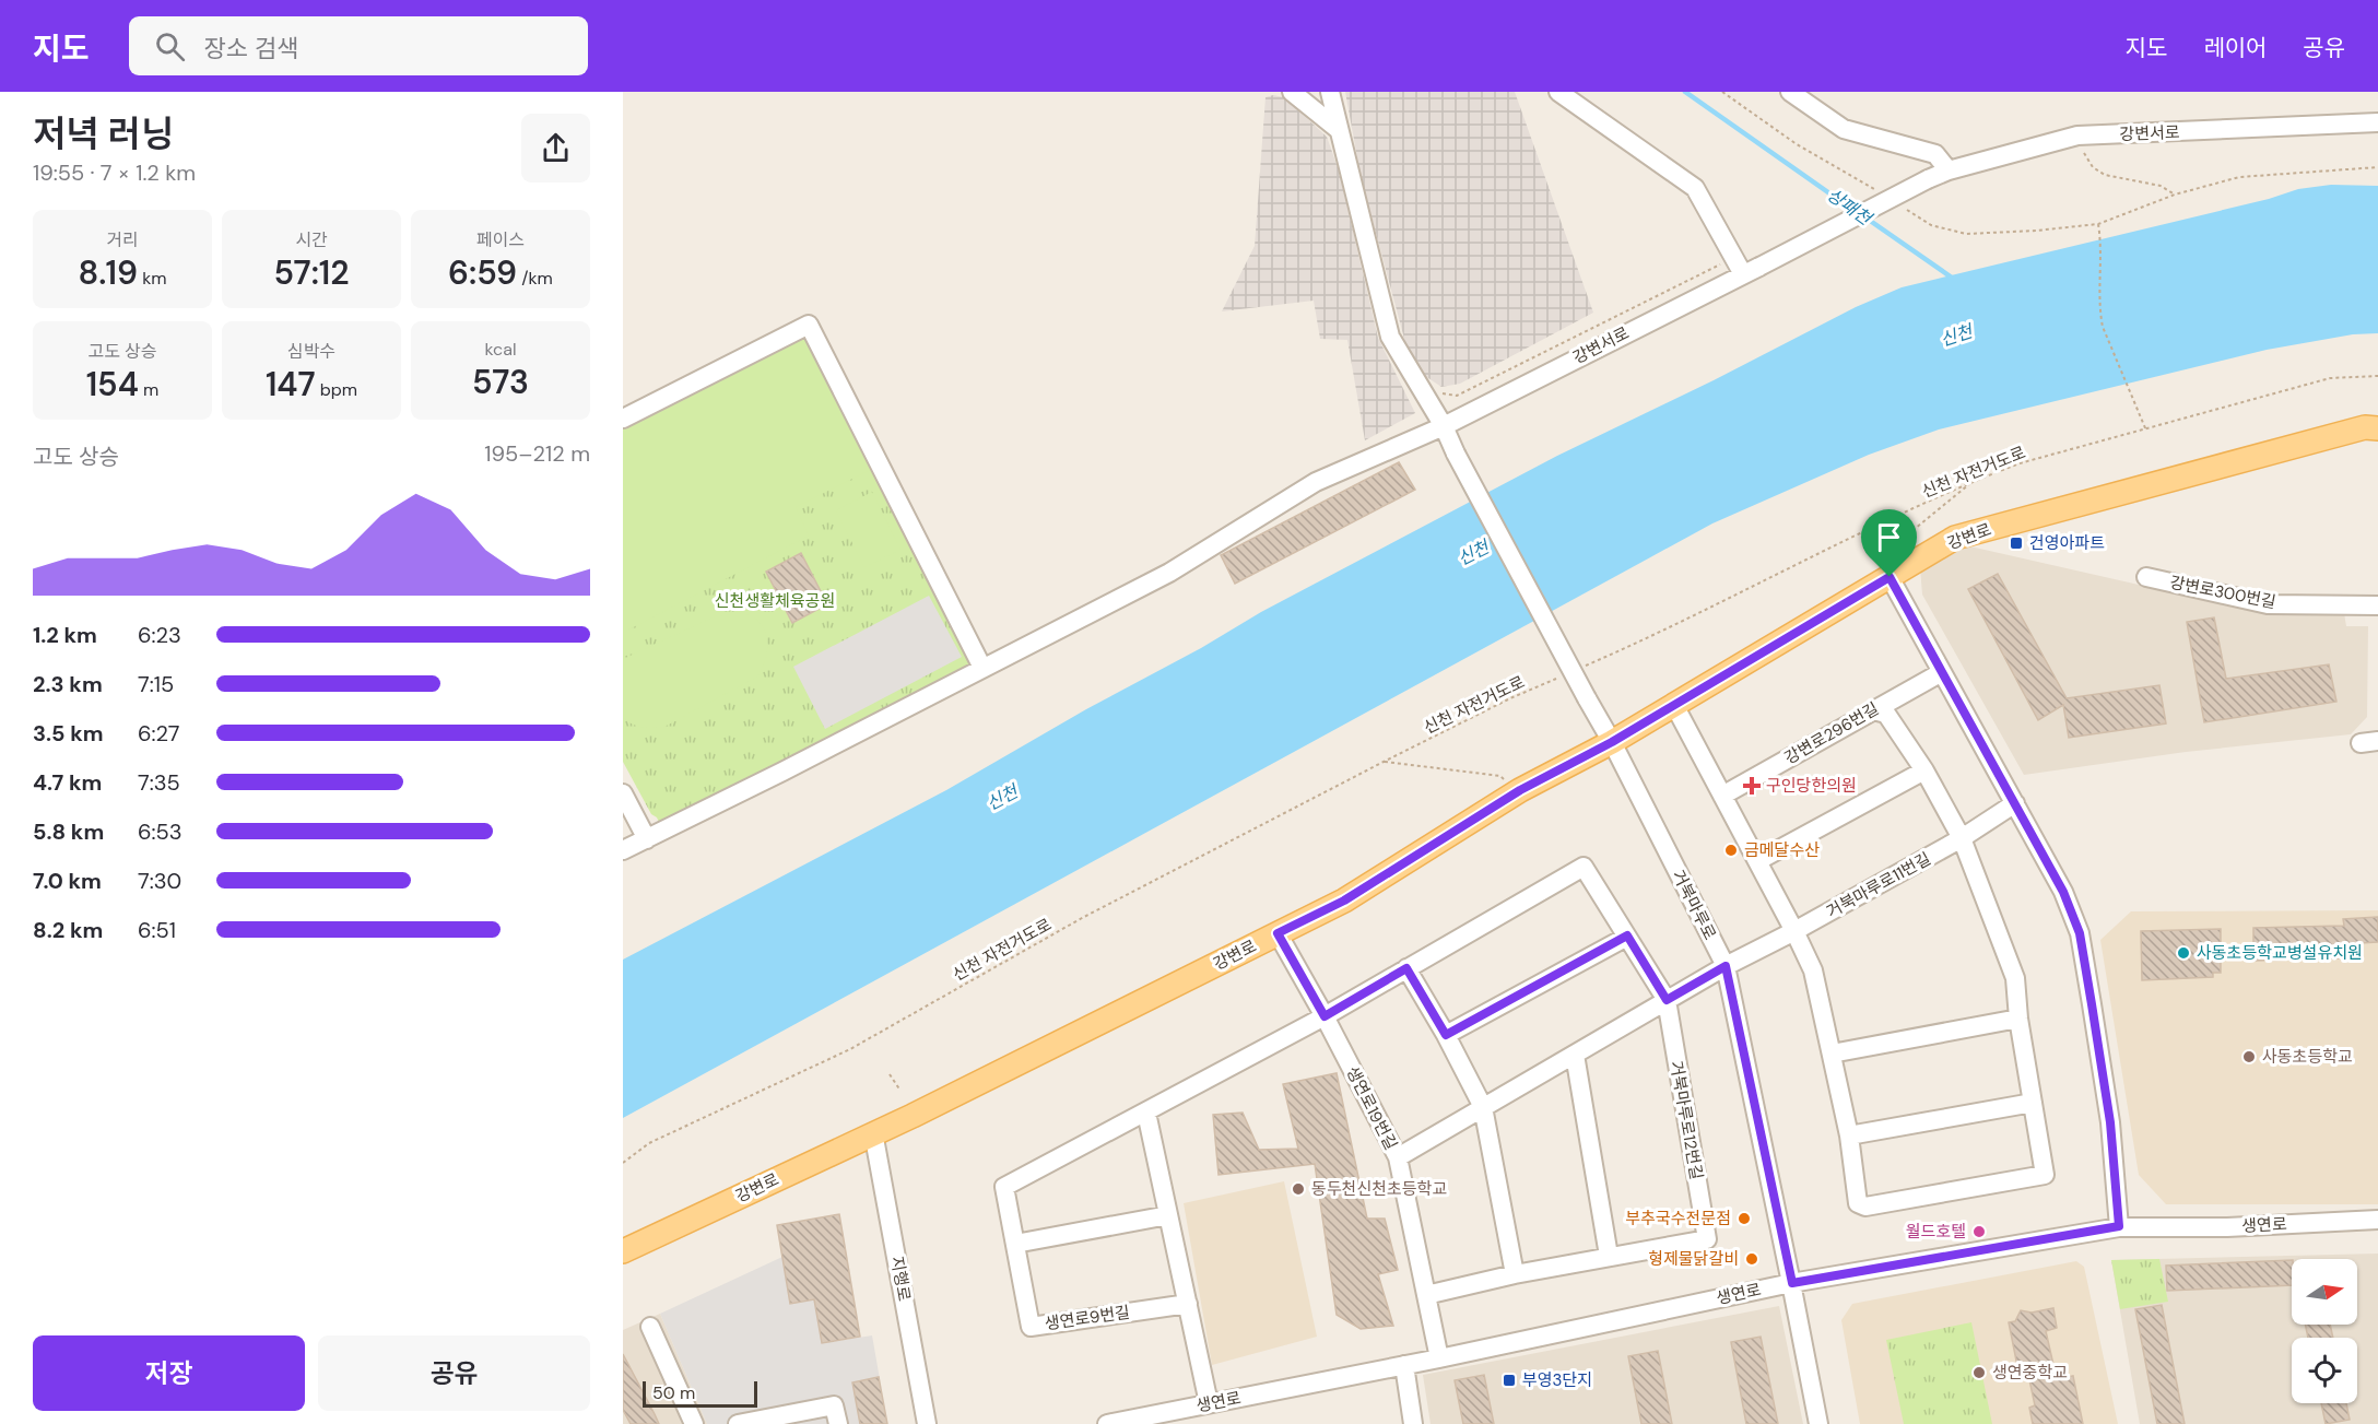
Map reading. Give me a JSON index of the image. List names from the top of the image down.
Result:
{
  "streets": {
    "main road": ["강변로"],
    "street": [
      "강변서로",
      "강변로300번길",
      "강변로296번길",
      "거북마루로11번길",
      "거북마루로",
      "생연로19번길",
      "거북마루로12번길",
      "생연로",
      "지행로",
      "생연로9번길"
    ],
    "path": ["신천 자전거도로"]
  },
  "crossings": [
    ["강변서로", "거북마루로"],
    ["강변로", "거북마루로"],
    ["강변로", "생연로19번길"],
    ["강변로", "지행로"],
    ["거북마루로11번길", "거북마루로"],
    ["거북마루로", "생연로"],
    ["생연로19번길", "생연로"],
    ["생연로19번길", "생연로9번길"]
  ],
  "water": ["상패천", "신천"],
  "parks": ["신천생활체육공원"],
  "places": {
    "transit": ["건영아파트", "부영3단지"],
    "health": ["구인당한의원"],
    "other": [
      "금메달수산",
      "사동초등학교병설유치원",
      "사동초등학교",
      "동두천신천초등학교",
      "부추국수전문점",
      "월드호텔",
      "형제물닭갈비",
      "생연중학교"
    ]
  },
  "scale_bar": "50 m",
  "north": "right",
  "page": {
    "header": "지도",
    "search": "장소 검색",
    "nav": ["지도", "레이어", "공유"],
    "heading": ["저녁 러닝", "19:55 · 7 × 1.2 km"],
    "stats": [
      ["거리", "8.19 km"],
      ["시간", "57:12"],
      ["페이스", "6:59 /km"],
      ["고도 상승", "154 m"],
      ["심박수", "147 bpm"],
      ["kcal", "573"]
    ],
    "chart": ["고도 상승", "195–212 m"],
    "list": [
      {
        "name": "1.2 km",
        "note": "6:23"
      },
      {
        "name": "2.3 km",
        "note": "7:15"
      },
      {
        "name": "3.5 km",
        "note": "6:27"
      },
      {
        "name": "4.7 km",
        "note": "7:35"
      },
      {
        "name": "5.8 km",
        "note": "6:53"
      },
      {
        "name": "7.0 km",
        "note": "7:30"
      },
      {
        "name": "8.2 km",
        "note": "6:51"
      }
    ],
    "buttons": ["저장", "공유"],
    "scale": "50 m"
  }
}
